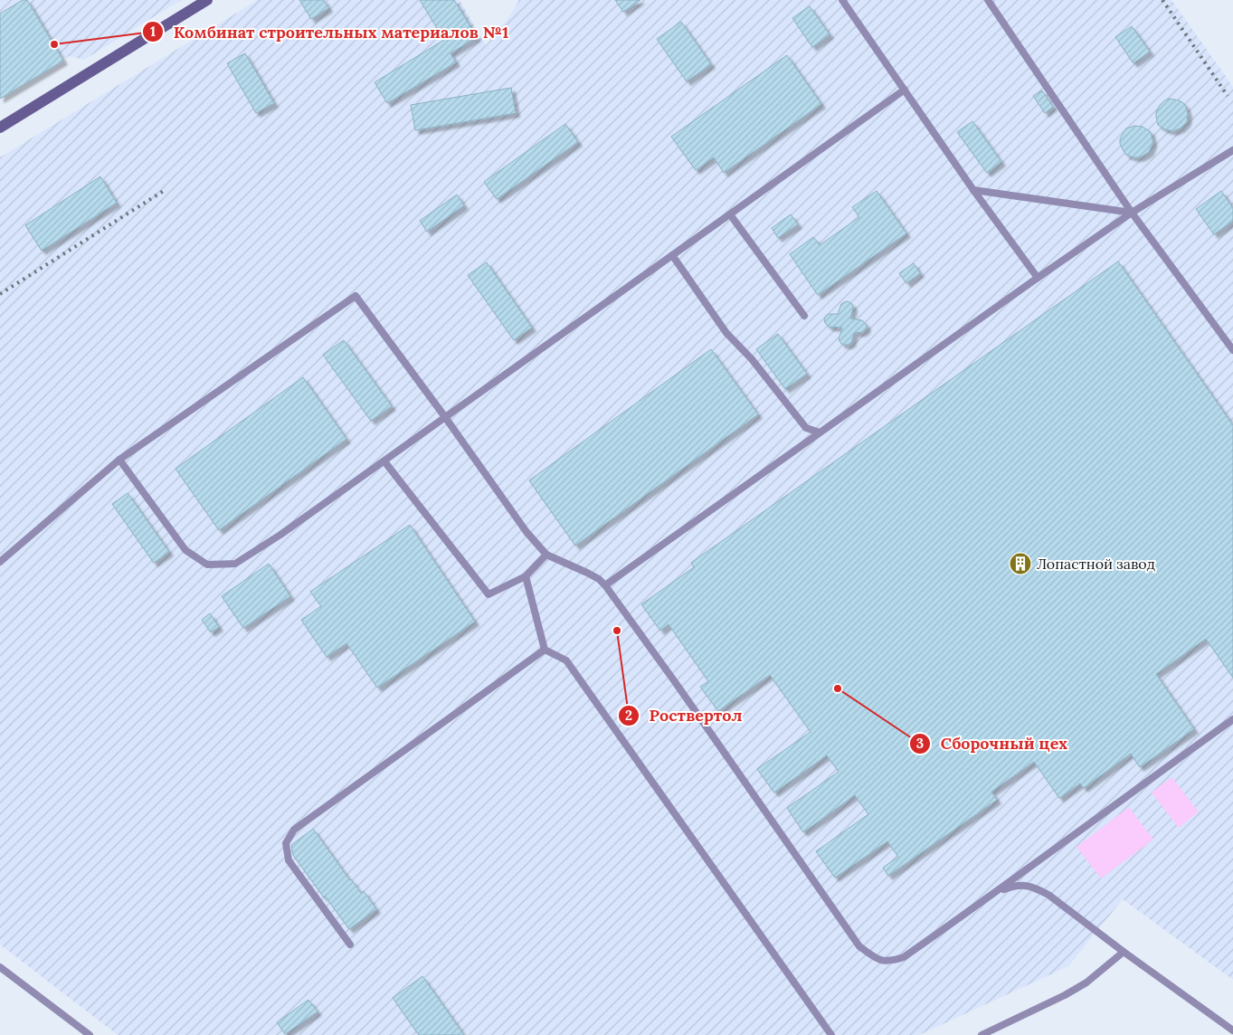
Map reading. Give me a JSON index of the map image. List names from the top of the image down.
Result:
{
  "places": {
    "other": ["Комбинат строительных материалов №1", "Роствертол", "Сборочный цех"],
    "building": ["Лопастной завод"]
  }
}
